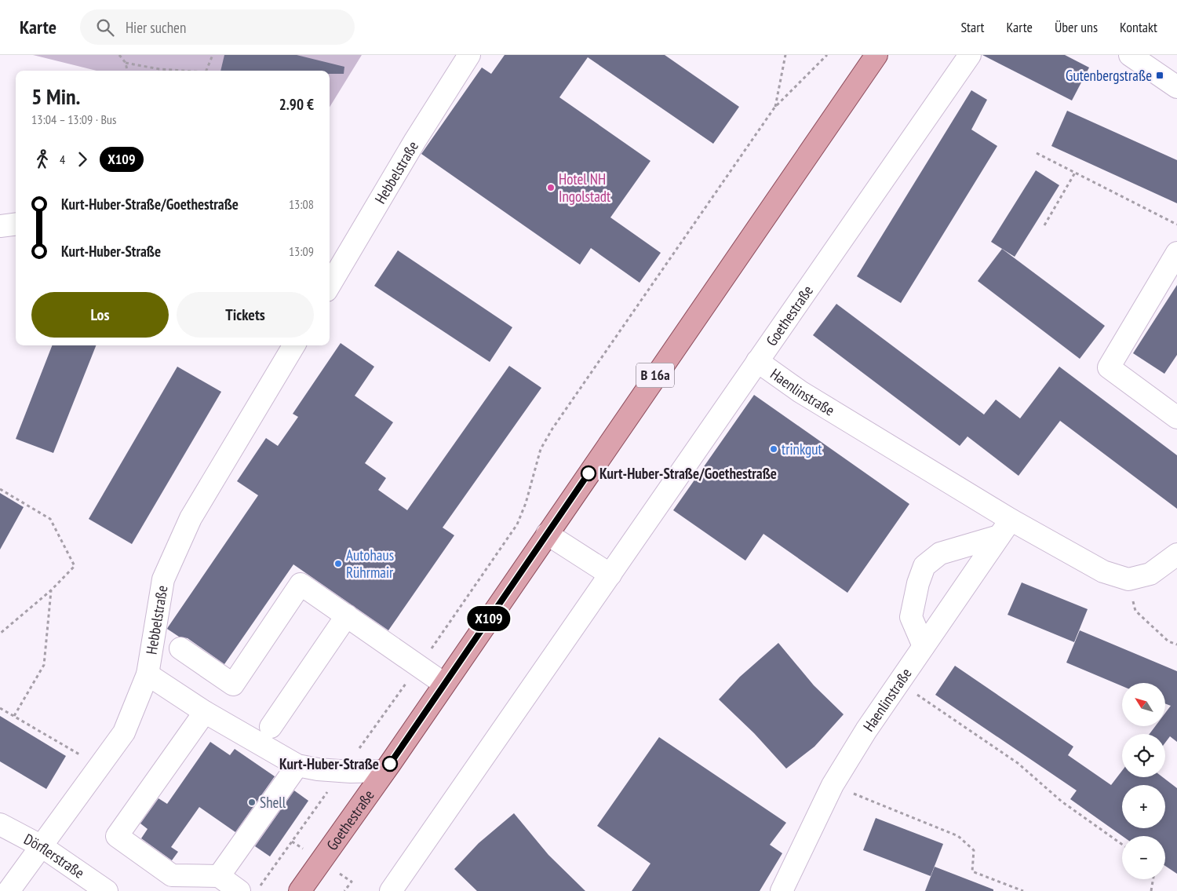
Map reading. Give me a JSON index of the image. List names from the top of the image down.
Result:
{
  "streets": {
    "main road": ["Goethestraße", "B 16a"],
    "street": ["Hebbelstraße", "Haenlinstraße", "Dörflerstraße"]
  },
  "crossings": [
    ["Hebbelstraße", "Dörflerstraße"],
    ["Goethestraße", "Haenlinstraße"]
  ],
  "places": {
    "transit": ["Gutenbergstraße"],
    "other": [
      "Hotel NH Ingolstadt",
      "trinkgut",
      "Kurt-Huber-Straße/Goethestraße",
      "Autohaus Rührmair",
      "Kurt-Huber-Straße",
      "Shell"
    ]
  },
  "lines": ["bus line X109"],
  "north": "top left",
  "page": {
    "header": "Karte",
    "search": "Hier suchen",
    "nav": [
      "Start",
      "Karte",
      "Über uns",
      "Kontakt"
    ],
    "on_map": "X109",
    "heading": ["5 Min.", "13:04 – 13:09 · Bus", "2.90 €"],
    "legs": ["4", "X109"],
    "list": [
      {
        "name": "Kurt-Huber-Straße/Goethestraße",
        "value": "13:08"
      },
      {
        "name": "Kurt-Huber-Straße",
        "value": "13:09"
      }
    ],
    "buttons": ["Los", "Tickets"],
    "map_buttons": ["+", "−"]
  }
}
